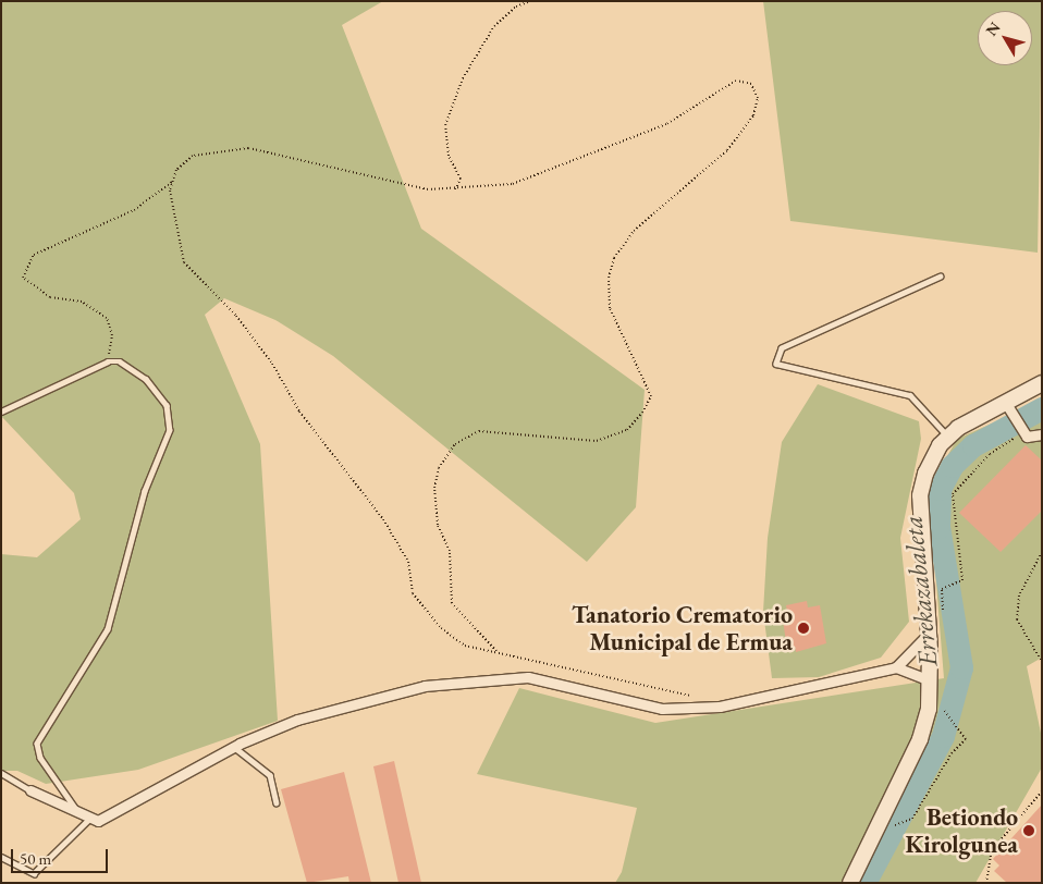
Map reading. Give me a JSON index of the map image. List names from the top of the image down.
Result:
{
  "water": ["Errekazabaleta"],
  "places": ["Tanatorio Crematorio Municipal de Ermua", "Betiondo Kirolgunea"],
  "scale_bar": "50 m",
  "north": "top left"
}
